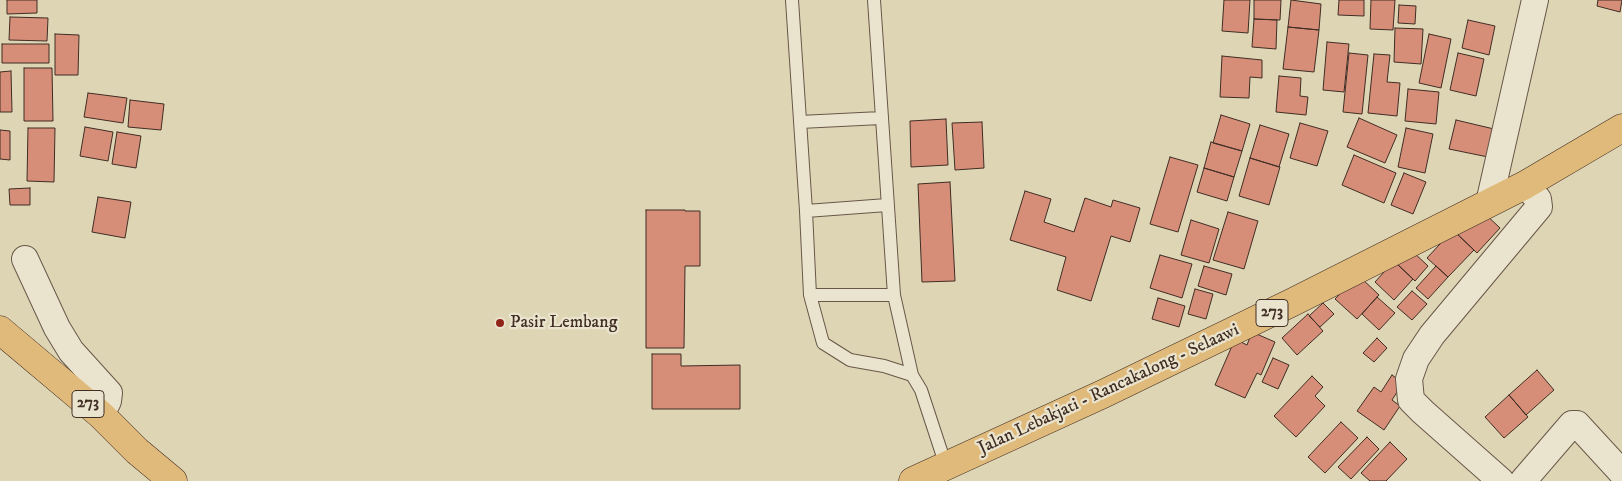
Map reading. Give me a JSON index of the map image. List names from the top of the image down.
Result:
{
  "streets": {
    "main road": ["273", "Jalan Lebakjati - Rancakalong - Selaawi"]
  },
  "places": ["Pasir Lembang"]
}
